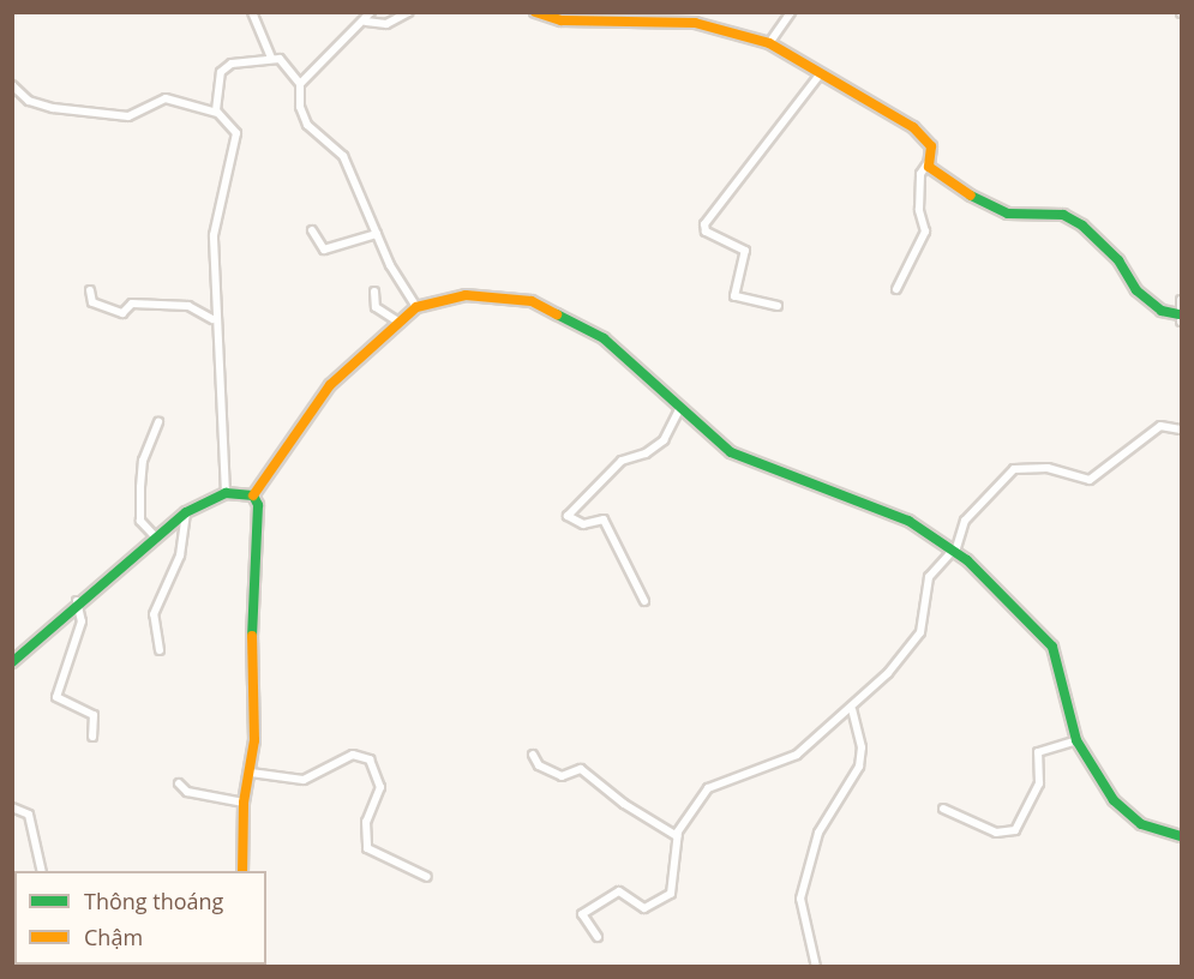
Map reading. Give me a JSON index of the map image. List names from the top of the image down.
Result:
{
  "legend": ["Thông thoáng", "Chậm"]
}
